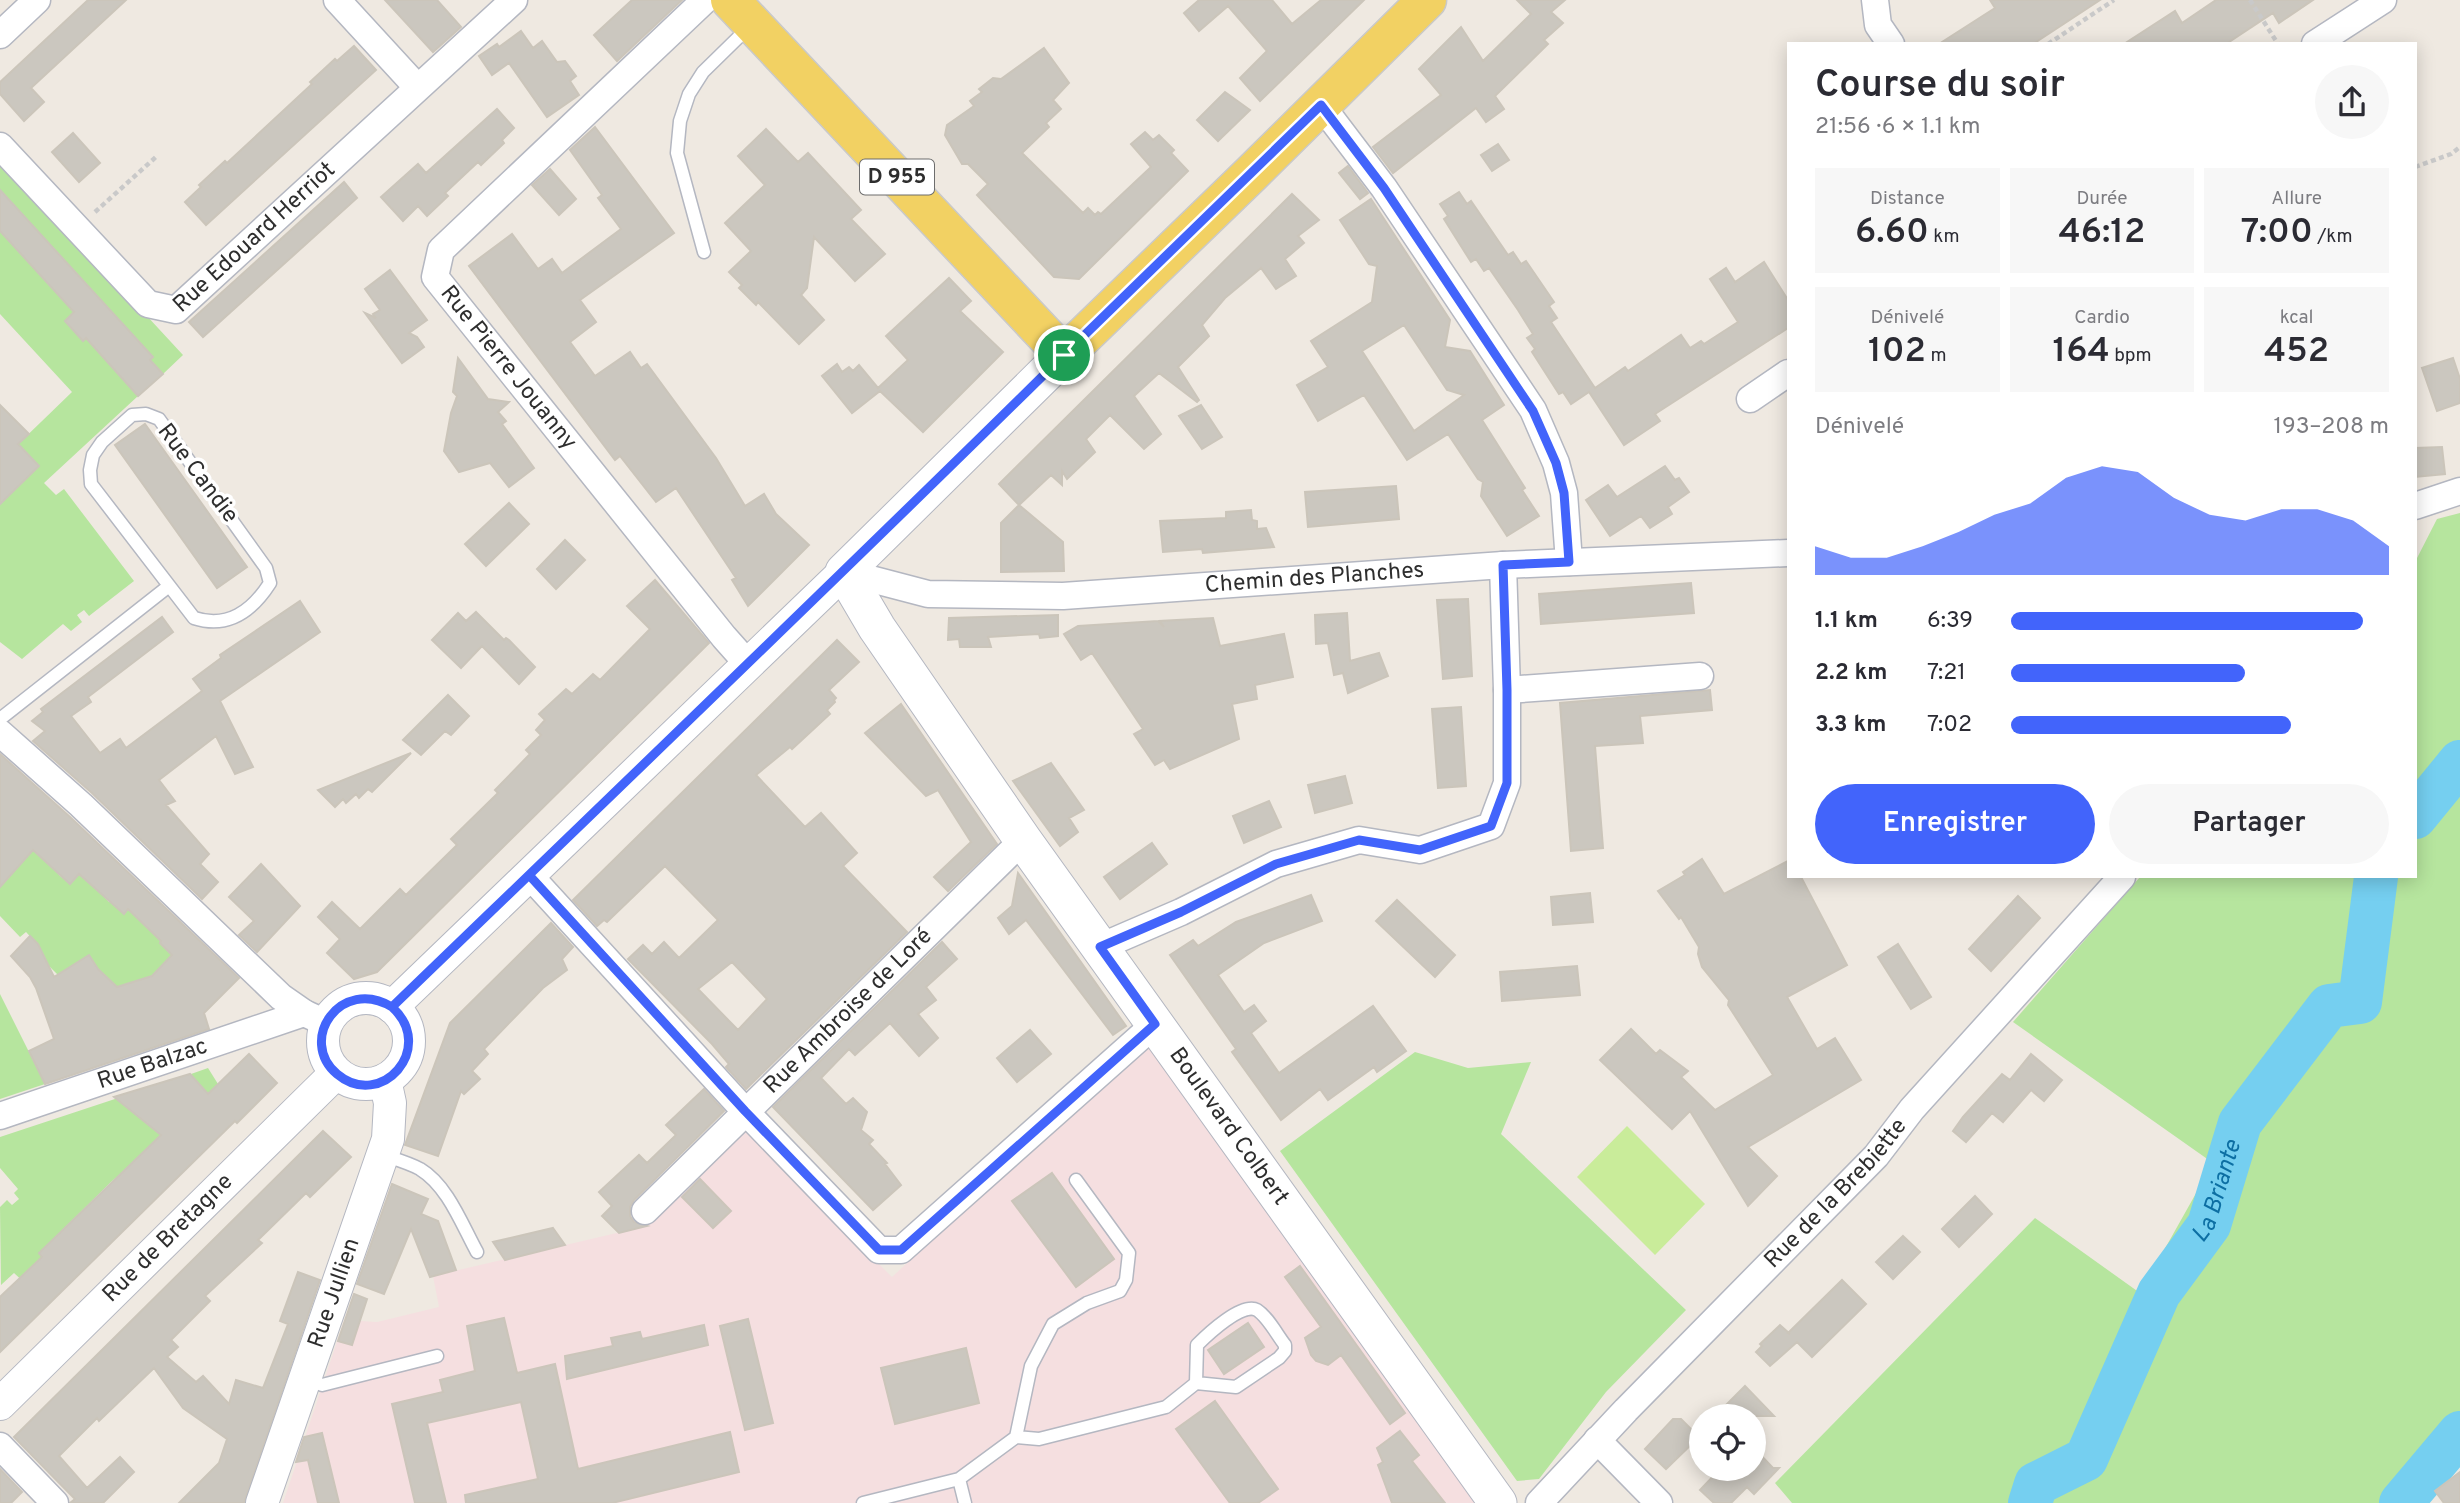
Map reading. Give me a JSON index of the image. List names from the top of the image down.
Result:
{
  "streets": {
    "main road": ["D 955", "Boulevard Colbert"],
    "street": [
      "Rue Edouard Herriot",
      "Rue Pierre Jouanny",
      "Chemin des Planches",
      "Rue Ambroise de Loré",
      "Rue Balzac",
      "Rue de la Brebiette",
      "Rue de Bretagne",
      "Rue Jullien"
    ],
    "lane": ["Rue Candie"]
  },
  "crossings": [
    ["Chemin des Planches", "Boulevard Colbert"],
    ["Rue Ambroise de Loré", "Boulevard Colbert"],
    ["Rue Balzac", "Rue de Bretagne"],
    ["Rue Balzac", "Rue Jullien"],
    ["Rue de Bretagne", "Rue Jullien"]
  ],
  "water": ["La Briante"],
  "page": {
    "heading": ["Course du soir", "21:56 · 6 × 1.1 km"],
    "stats": [
      ["Distance", "6.60 km"],
      ["Durée", "46:12"],
      ["Allure", "7:00 /km"],
      ["Dénivelé", "102 m"],
      ["Cardio", "164 bpm"],
      ["kcal", "452"]
    ],
    "chart": ["Dénivelé", "193–208 m"],
    "list": [
      {
        "name": "1.1 km",
        "note": "6:39"
      },
      {
        "name": "2.2 km",
        "note": "7:21"
      },
      {
        "name": "3.3 km",
        "note": "7:02"
      }
    ],
    "buttons": ["Enregistrer", "Partager"]
  }
}
